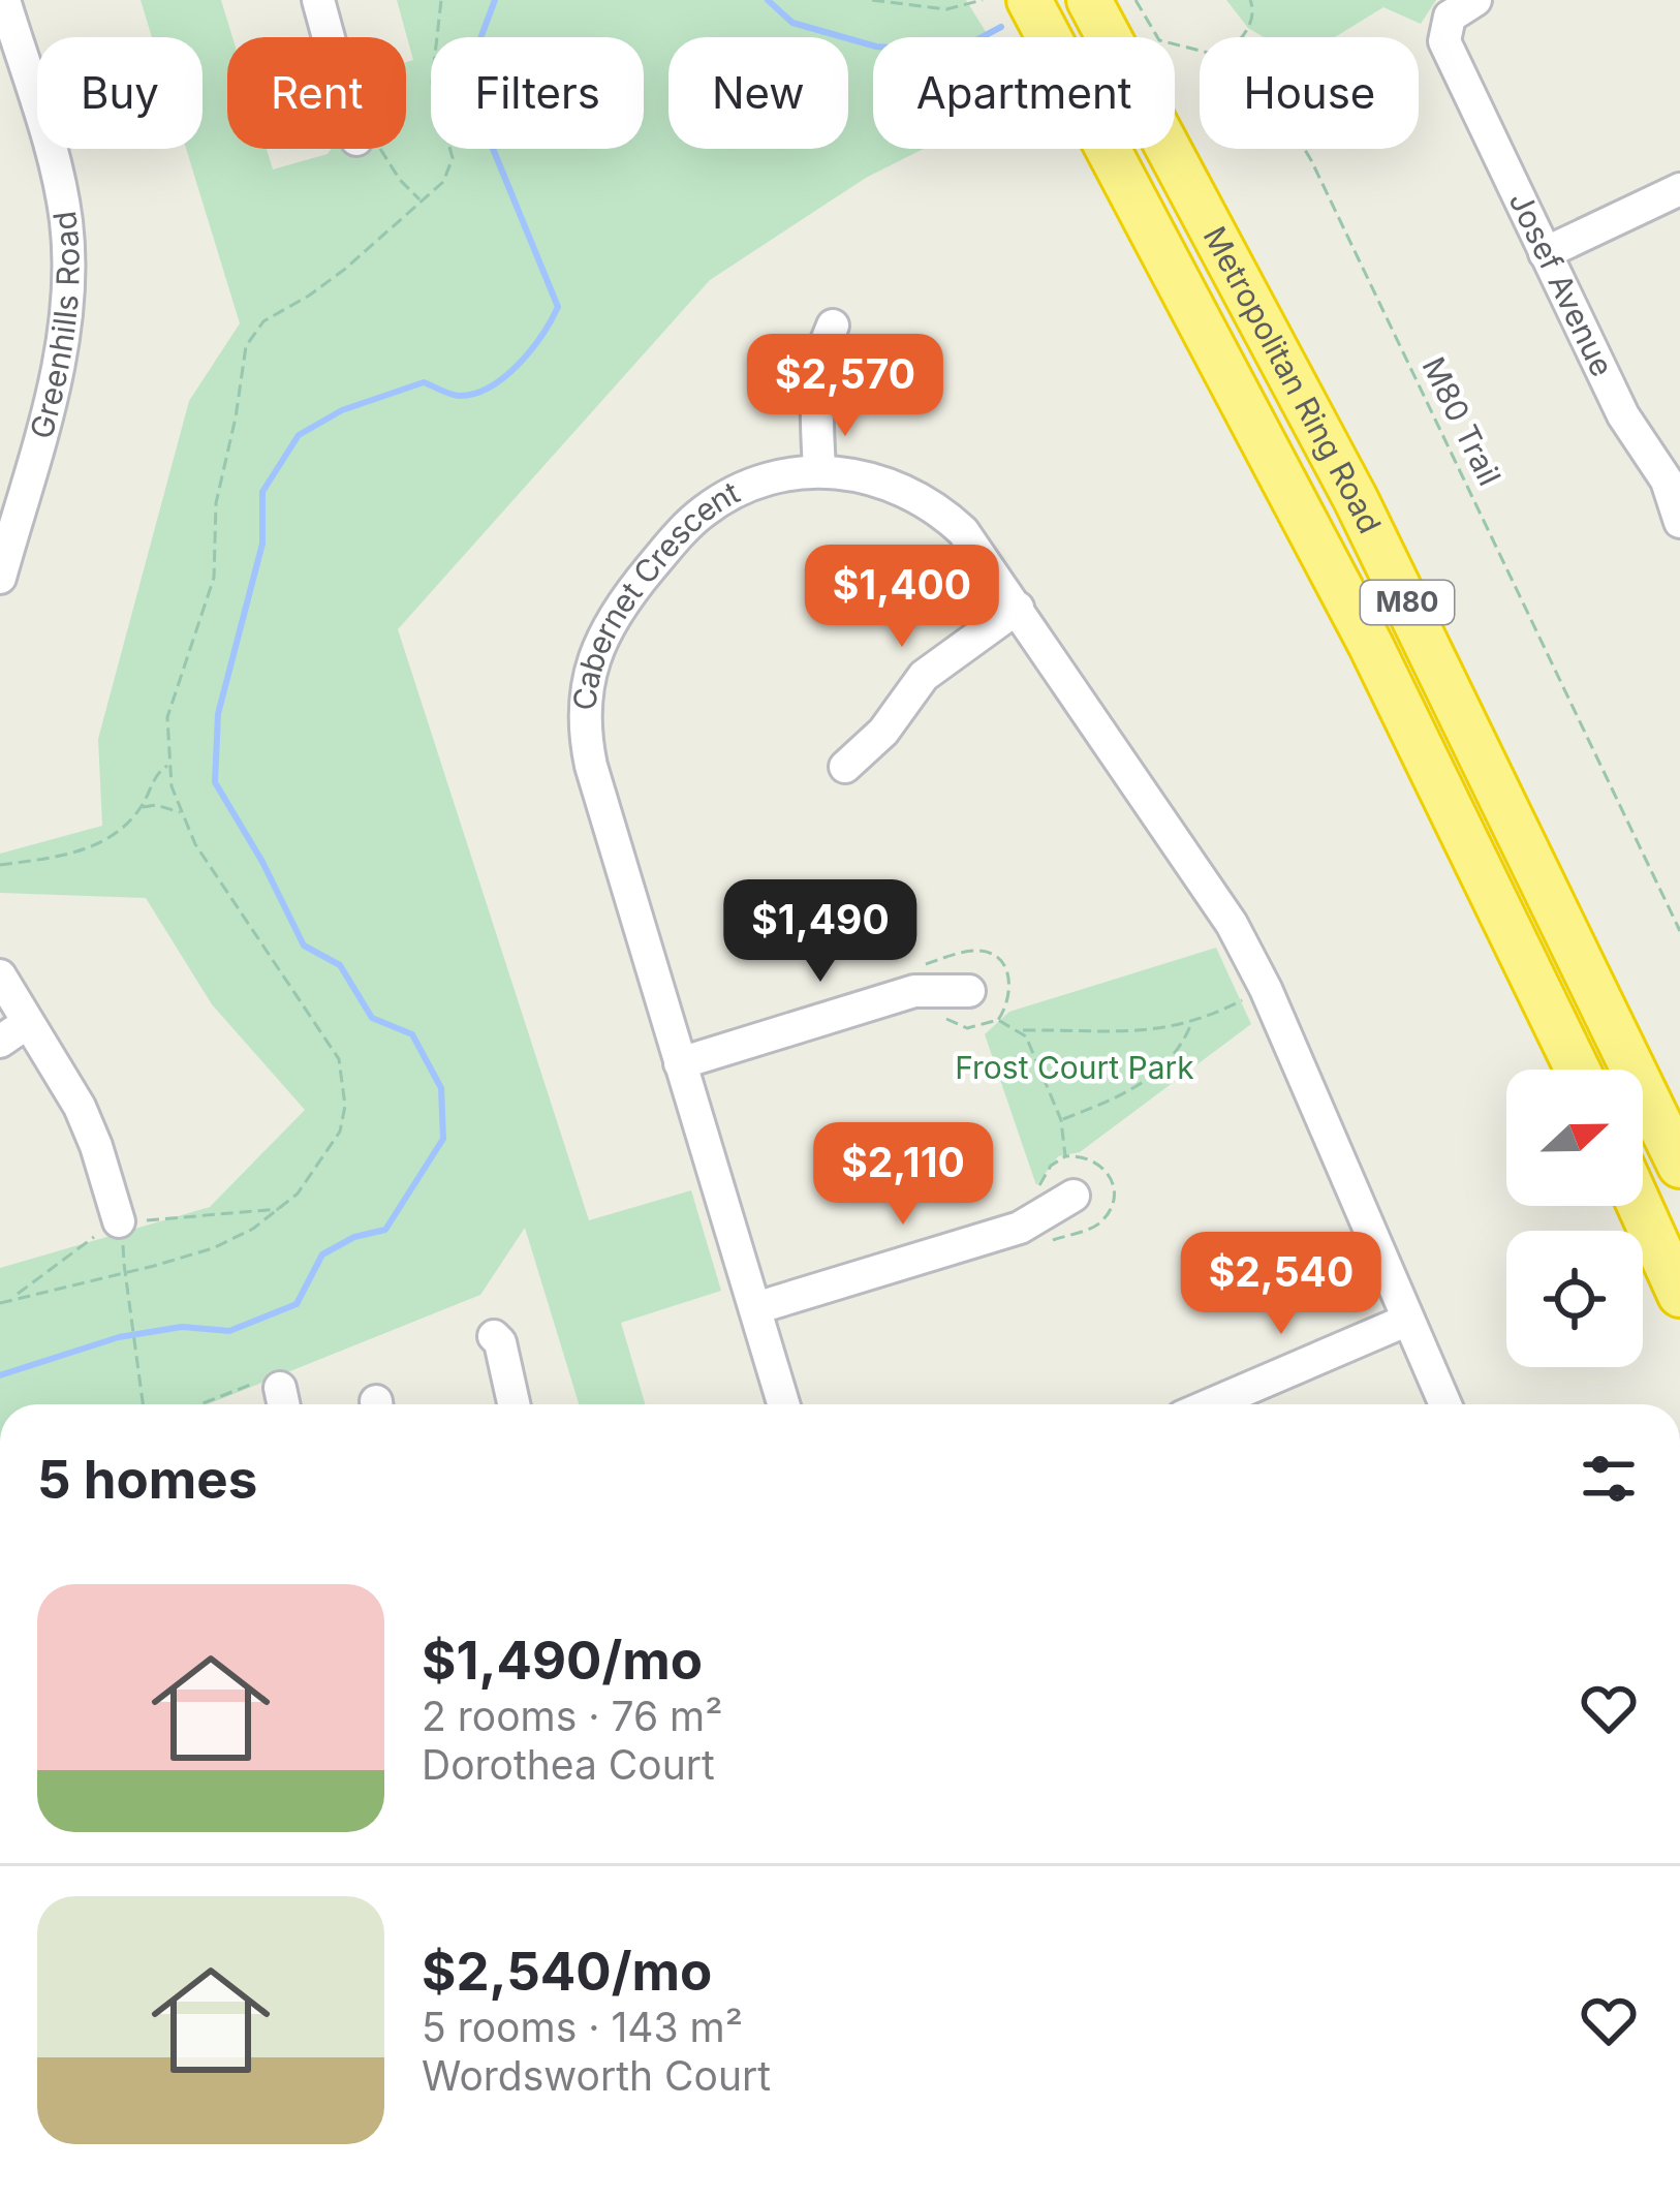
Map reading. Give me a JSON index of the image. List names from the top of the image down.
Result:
{
  "streets": {
    "highway": ["Metropolitan Ring Road", "M80"],
    "street": ["Josef Avenue", "Greenhills Road", "Cabernet Crescent"],
    "path": ["M80 Trail"]
  },
  "parks": ["Frost Court Park"],
  "north": "right",
  "page": {
    "chip": [
      "Buy",
      "Rent",
      "Filters",
      "New",
      "Apartment",
      "House"
    ],
    "price": [
      "$2,570",
      "$1,400",
      "$1,490",
      "$2,110",
      "$2,540"
    ],
    "heading": "5 homes",
    "list": [
      {
        "name": "$1,490/mo",
        "note": "2 rooms · 76 m² · Dorothea Court"
      },
      {
        "name": "$2,540/mo",
        "note": "5 rooms · 143 m² · Wordsworth Court"
      }
    ]
  }
}
